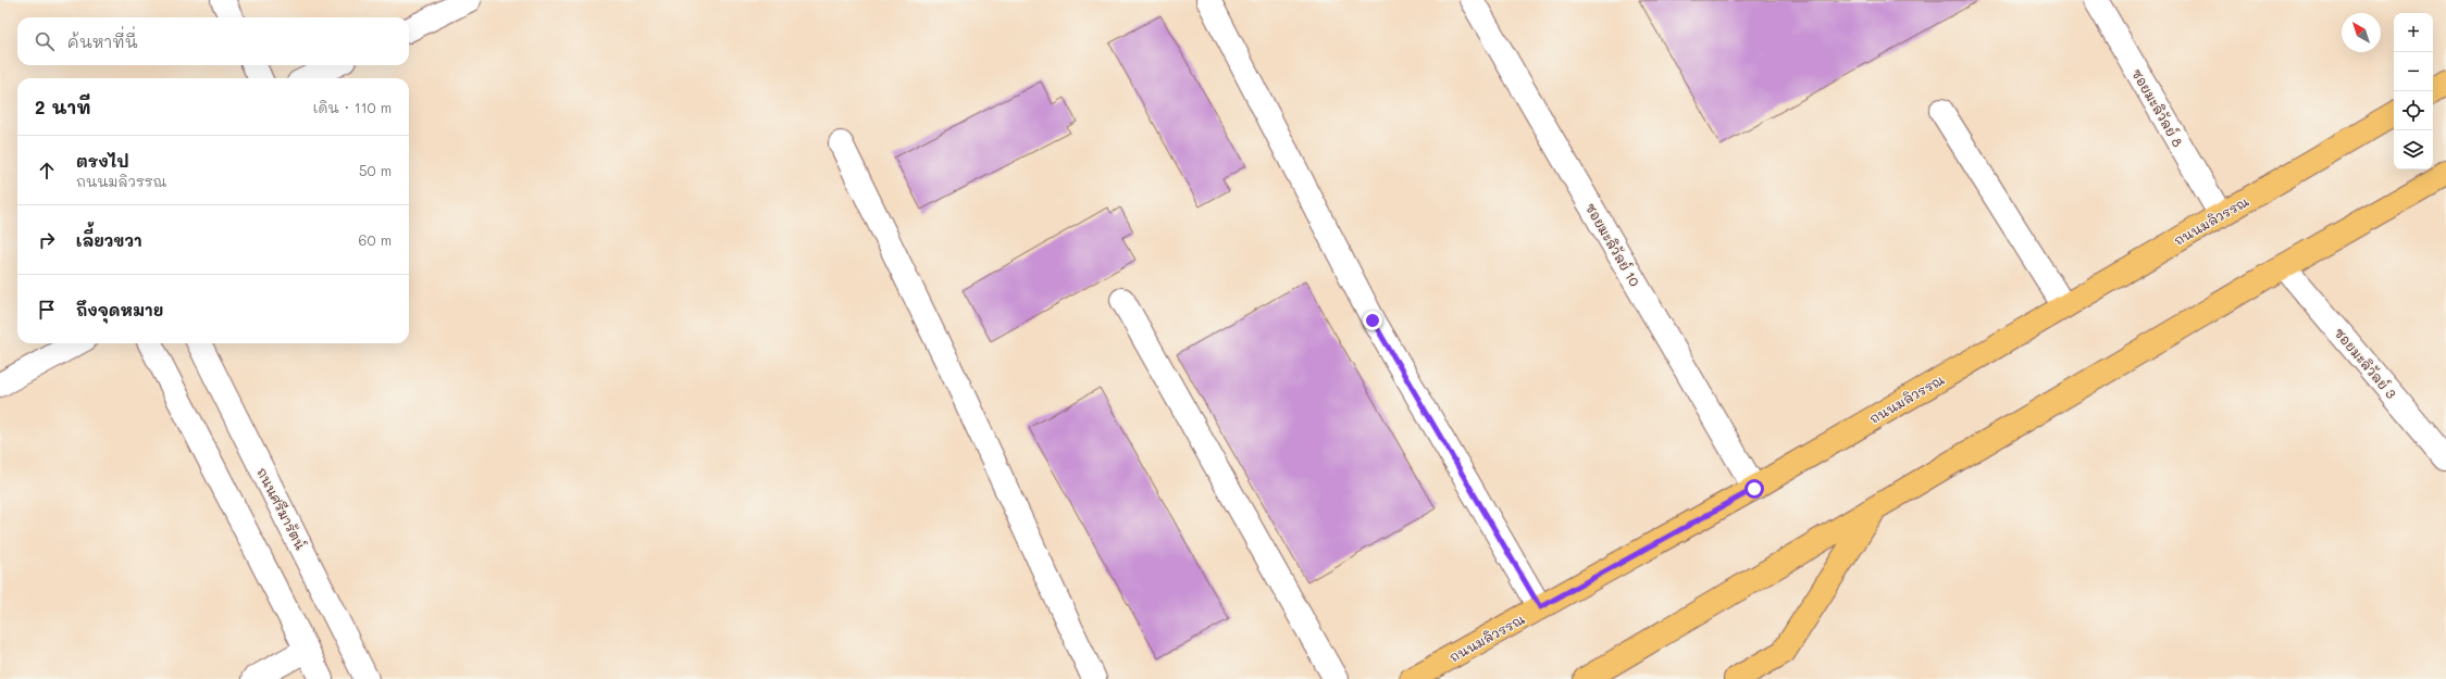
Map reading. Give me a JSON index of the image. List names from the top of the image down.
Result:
{
  "streets": {
    "main road": ["ถนนมลิวรรณ"],
    "street": [
      "ซอยมะลิวัลย์ 8",
      "ซอยมะลิวัลย์ 10",
      "ซอยมะลิวัลย์ 3",
      "ถนนศรีมารัตน์"
    ]
  },
  "crossings": [
    ["ซอยมะลิวัลย์ 8", "ถนนมลิวรรณ"],
    ["ถนนมลิวรรณ", "ซอยมะลิวัลย์ 10"]
  ],
  "north": "top left",
  "page": {
    "map_buttons": ["+", "−"],
    "search": "ค้นหาที่นี่",
    "heading": ["2 นาที", "เดิน · 110 m"],
    "list": [
      ["ตรงไป", "ถนนมลิวรรณ", "50 m"],
      ["เลี้ยวขวา", "60 m"],
      "ถึงจุดหมาย"
    ]
  }
}
